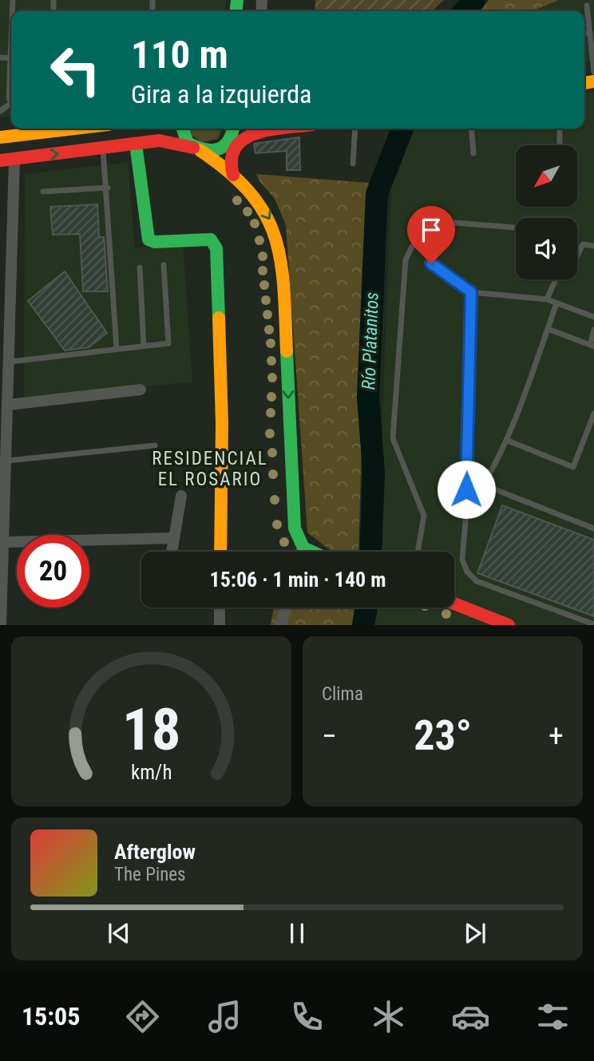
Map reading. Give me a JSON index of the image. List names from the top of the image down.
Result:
{
  "districts": ["RESIDENCIAL EL ROSARIO"],
  "water": ["Río Platanitos"],
  "north": "bottom left",
  "page": {
    "turn": ["110 m", "Gira a la izquierda"],
    "limit": "20",
    "trip": "15:06 · 1 min · 140 m",
    "tile": "Clima",
    "heat": ["−", "23°", "+"],
    "song": ["Afterglow", "The Pines"],
    "tabs": "15:05",
    "gauge": ["18", "km/h"]
  }
}
